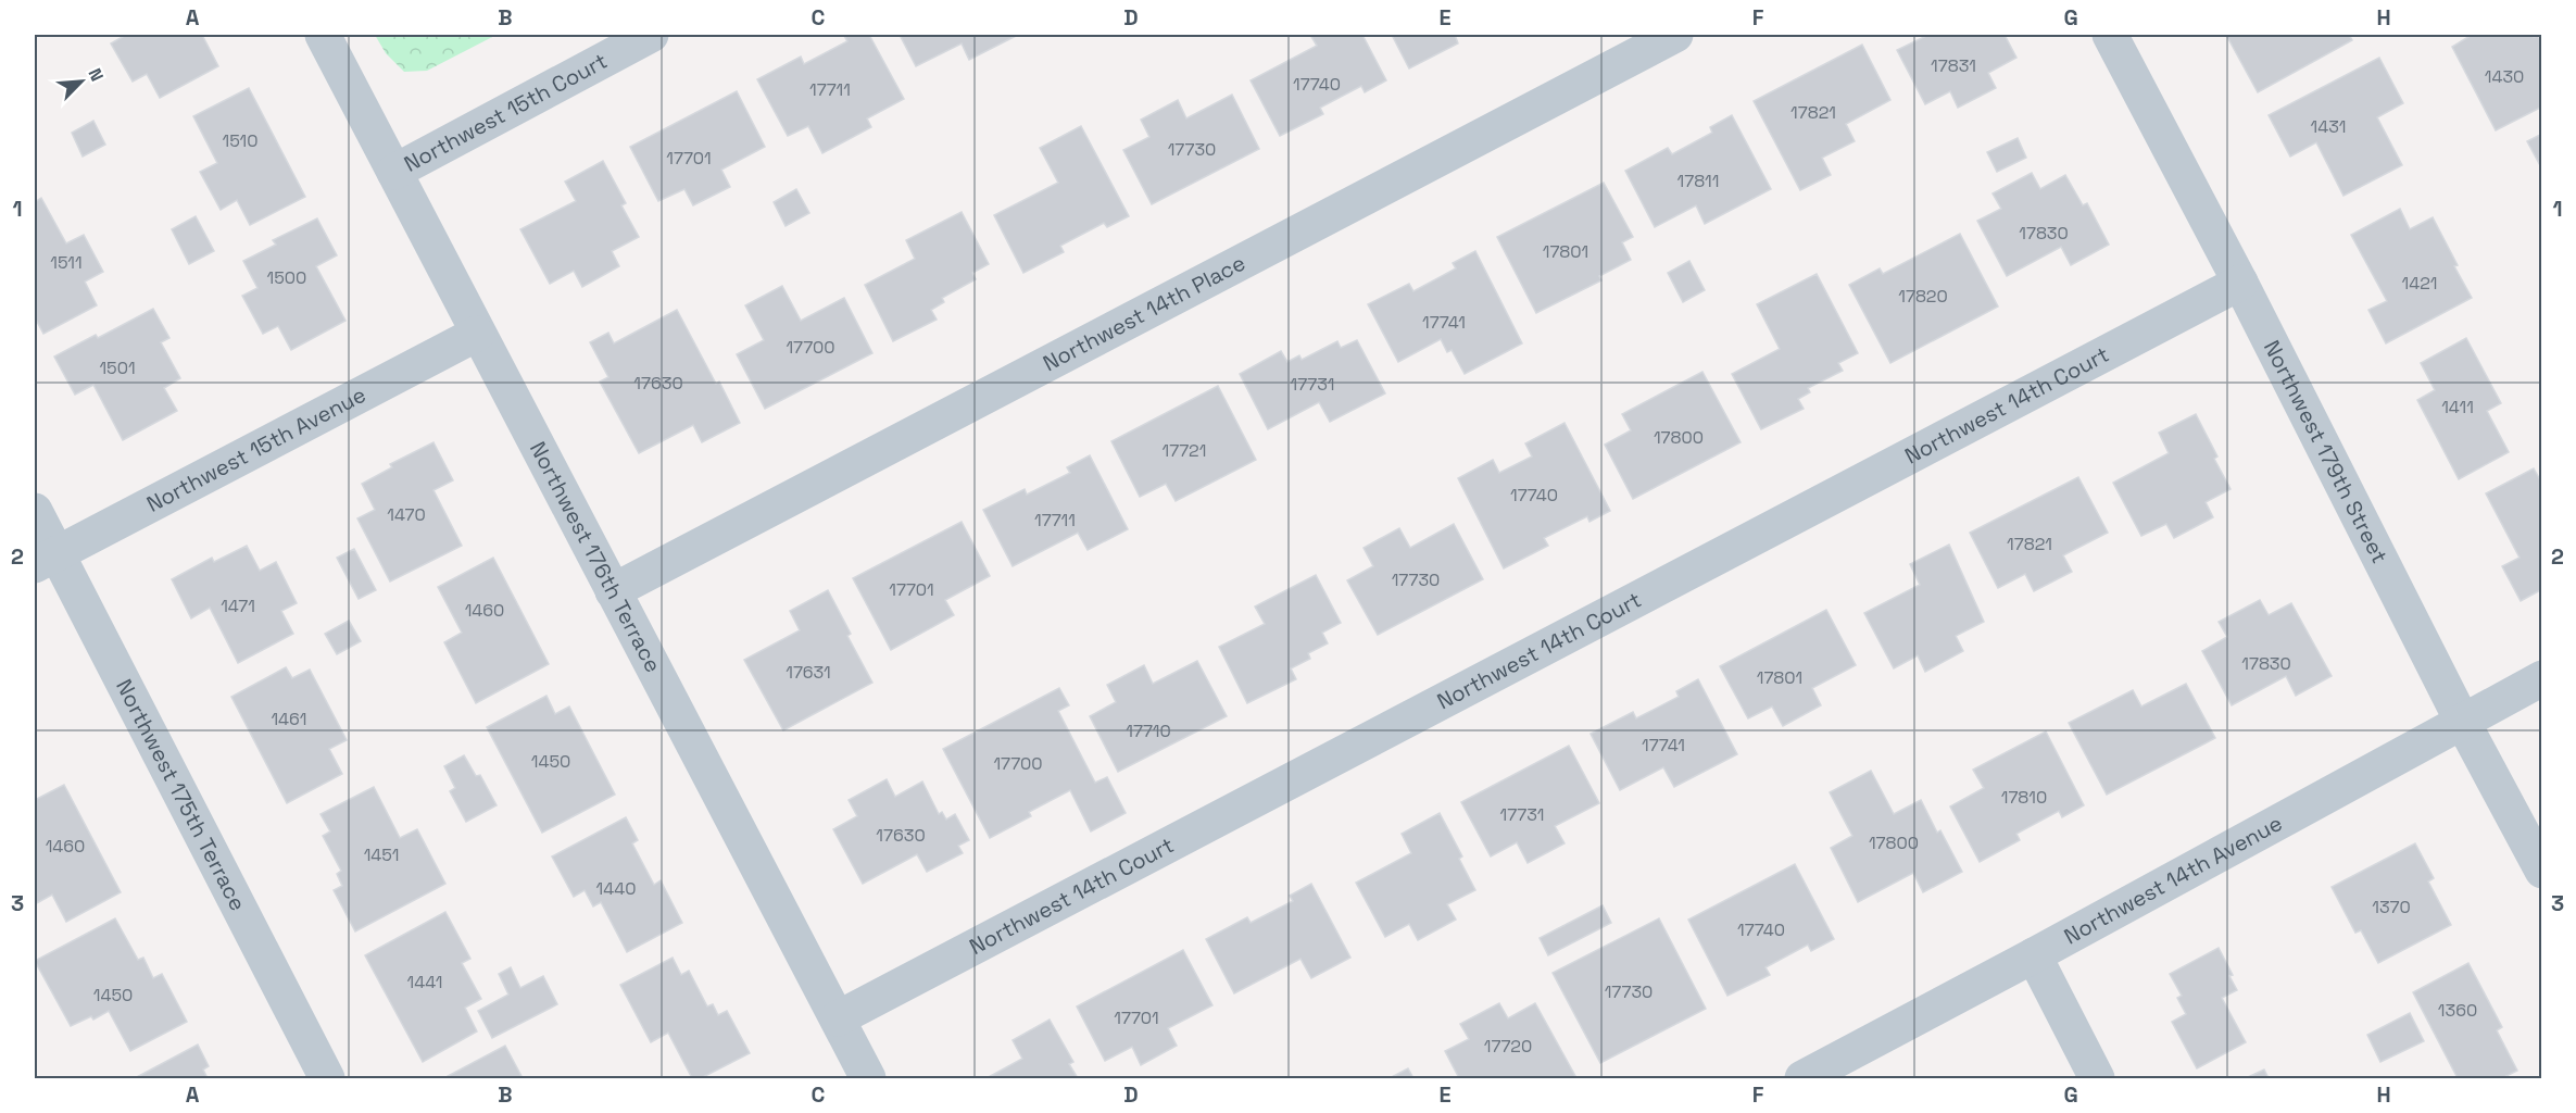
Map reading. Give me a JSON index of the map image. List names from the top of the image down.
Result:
{
  "streets": {
    "street": [
      "Northwest 15th Court",
      "Northwest 14th Place",
      "Northwest 14th Court",
      "Northwest 15th Avenue",
      "Northwest 179th Street",
      "Northwest 176th Terrace",
      "Northwest 175th Terrace",
      "Northwest 14th Avenue"
    ]
  },
  "crossings": [
    ["Northwest 15th Court", "Northwest 176th Terrace"],
    ["Northwest 14th Place", "Northwest 176th Terrace"],
    ["Northwest 14th Court", "Northwest 179th Street"],
    ["Northwest 14th Court", "Northwest 176th Terrace"],
    ["Northwest 15th Avenue", "Northwest 176th Terrace"],
    ["Northwest 15th Avenue", "Northwest 175th Terrace"],
    ["Northwest 179th Street", "Northwest 14th Avenue"]
  ],
  "house_numbers": [
    "17831",
    "1430",
    "17740",
    "17711",
    "17821",
    "1431",
    "1510",
    "17730",
    "17701",
    "17811",
    "17830",
    "17801",
    "1511",
    "1500",
    "1421",
    "17820",
    "17741",
    "17700",
    "1501",
    "17630",
    "17731",
    "1411",
    "17800",
    "17721",
    "17740",
    "1470",
    "17711",
    "17821",
    "17730",
    "17701",
    "1471",
    "1460",
    "17830",
    "17631",
    "17801",
    "1461",
    "17710",
    "17741",
    "1450",
    "17700",
    "17810",
    "17731",
    "17630",
    "17800",
    "1460",
    "1451",
    "1440",
    "1370",
    "17740",
    "1441",
    "17730",
    "1450",
    "1360",
    "17701",
    "17720"
  ],
  "north": "top right",
  "grid": {
    "columns": [
      "A",
      "B",
      "C",
      "D",
      "E",
      "F",
      "G",
      "H"
    ],
    "rows": ["1", "2", "3"]
  }
}
